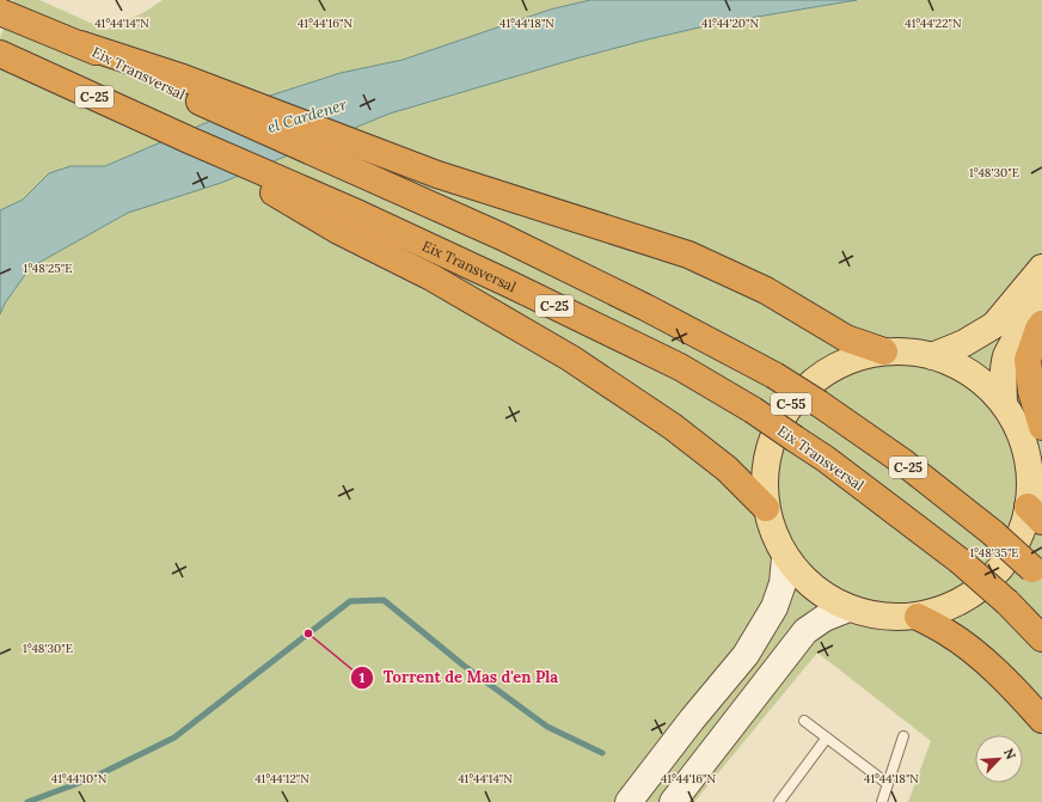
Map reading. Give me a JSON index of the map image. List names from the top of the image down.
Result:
{
  "streets": {
    "highway": ["Eix Transversal", "C-25"],
    "main road": ["C-55"]
  },
  "crossings": [
    ["Eix Transversal", "C-25"]
  ],
  "water": ["el Cardener"],
  "places": ["Torrent de Mas d'en Pla"],
  "north": "top right",
  "coordinates": [
    "41°44'14\"N",
    "41°44'16\"N",
    "41°44'18\"N",
    "41°44'20\"N",
    "41°44'22\"N",
    "1°48'30\"E",
    "1°48'25\"E",
    "1°48'35\"E",
    "41°44'12\"N",
    "41°44'10\"N"
  ]
}
